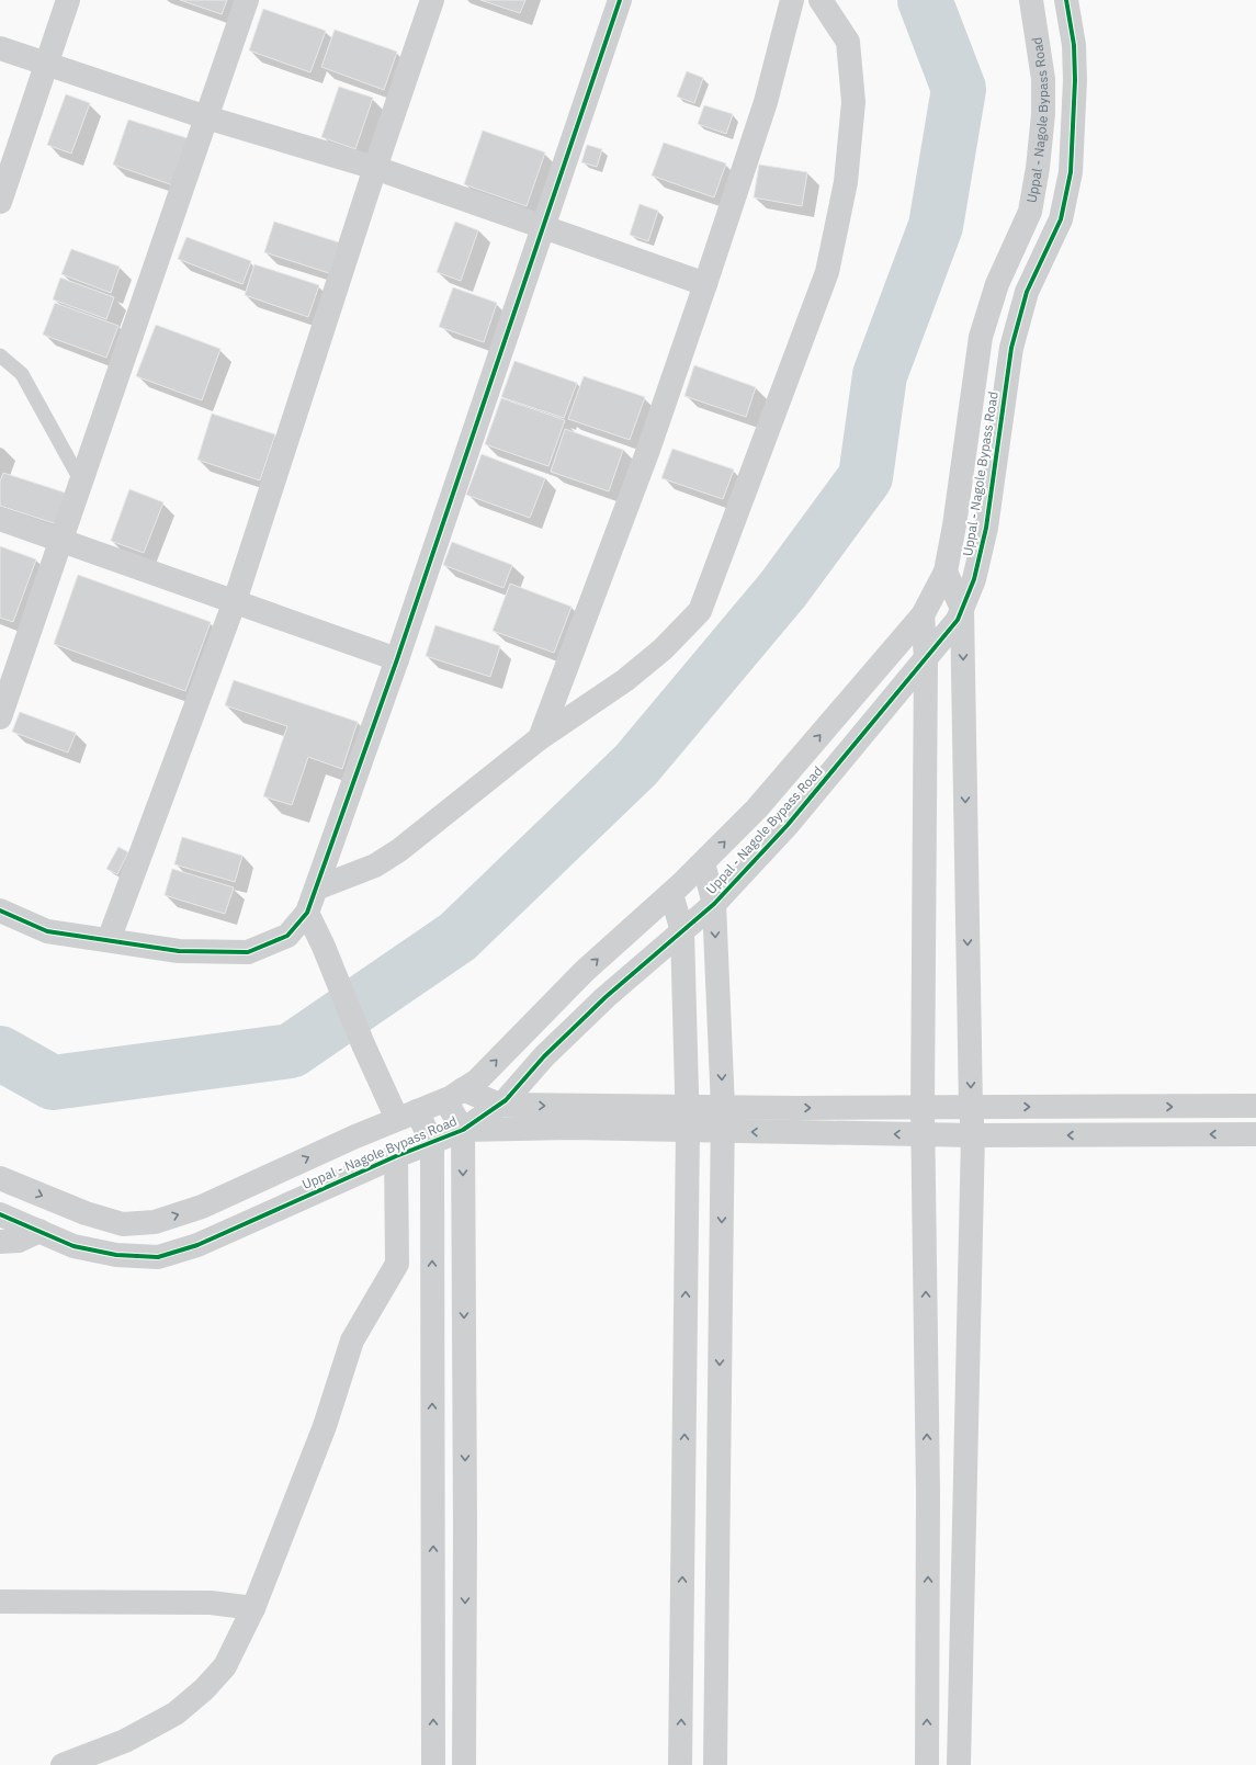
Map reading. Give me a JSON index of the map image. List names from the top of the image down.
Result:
{
  "streets": {
    "street": ["Uppal - Nagole Bypass Road"]
  }
}
